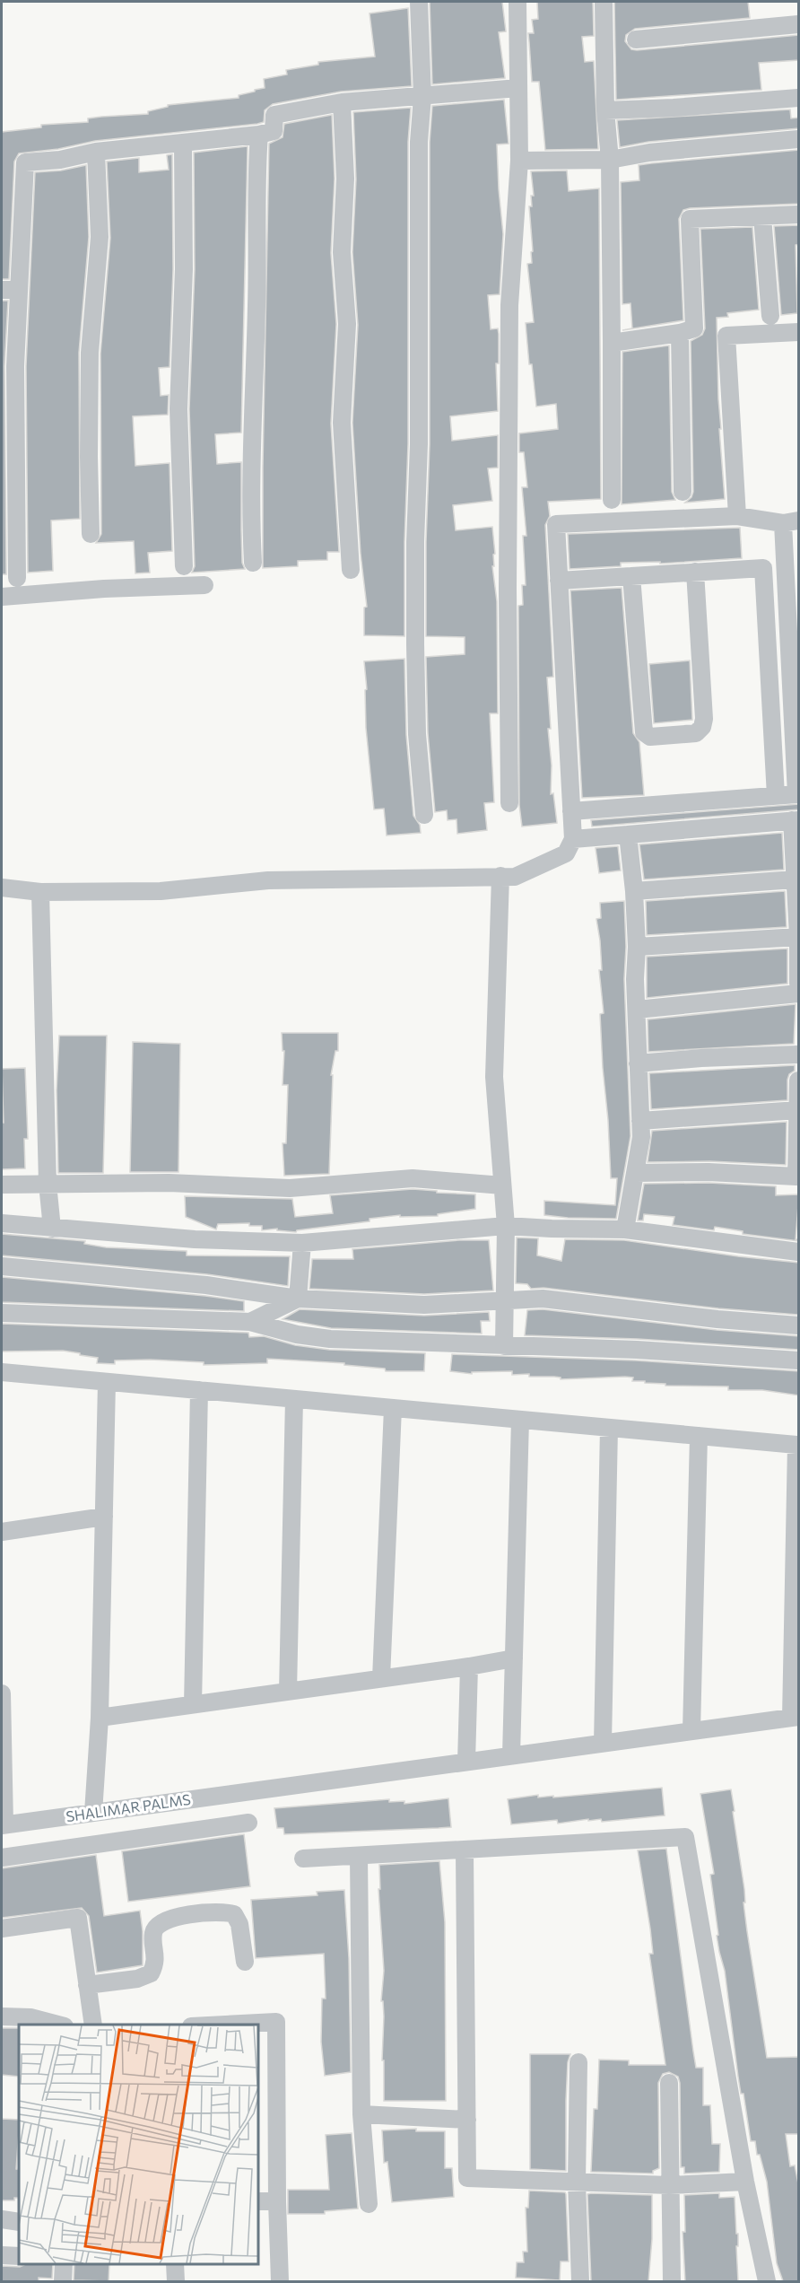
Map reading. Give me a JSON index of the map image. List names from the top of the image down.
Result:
{
  "streets": {
    "street": ["SHALIMAR PALMS"]
  }
}
